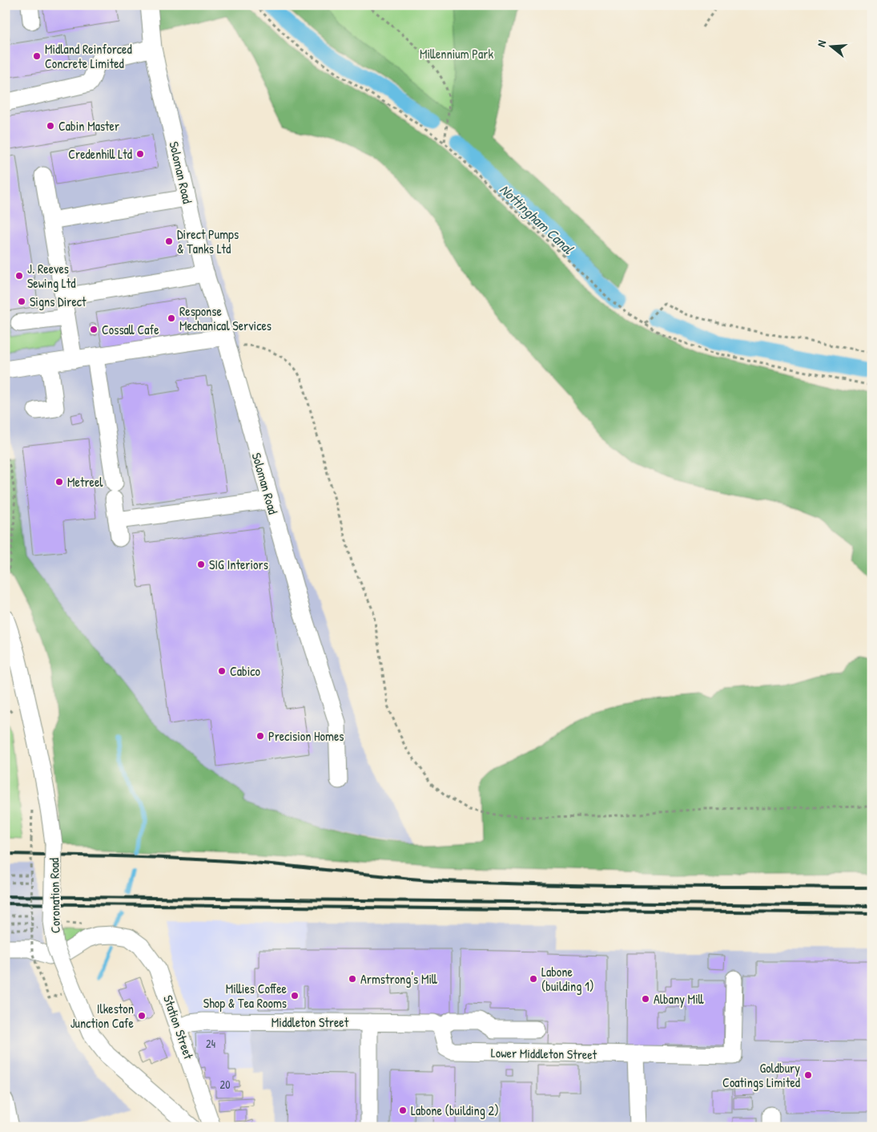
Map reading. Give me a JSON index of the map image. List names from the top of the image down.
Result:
{
  "streets": {
    "street": [
      "Soloman Road",
      "Coronation Road",
      "Middleton Street",
      "Station Street",
      "Lower Middleton Street"
    ]
  },
  "crossings": [
    ["Middleton Street", "Station Street"],
    ["Middleton Street", "Lower Middleton Street"]
  ],
  "water": ["Nottingham Canal"],
  "parks": ["Millennium Park"],
  "places": [
    "Midland Reinforced Concrete Limited",
    "Cabin Master",
    "Credenhill Ltd",
    "Direct Pumps & Tanks Ltd",
    "J. Reeves Sewing Ltd",
    "Signs Direct",
    "Response Mechanical Services",
    "Cossall Cafe",
    "Metreel",
    "SIG Interiors",
    "Cabico",
    "Precision Homes",
    "Armstrong's Mill",
    "Labone (building 1)",
    "Millies Coffee Shop & Tea Rooms",
    "Albany Mill",
    "Ilkeston Junction Cafe",
    "Goldbury Coatings Limited",
    "Labone (building 2)"
  ],
  "house_numbers": ["24", "20"],
  "north": "left"
}
